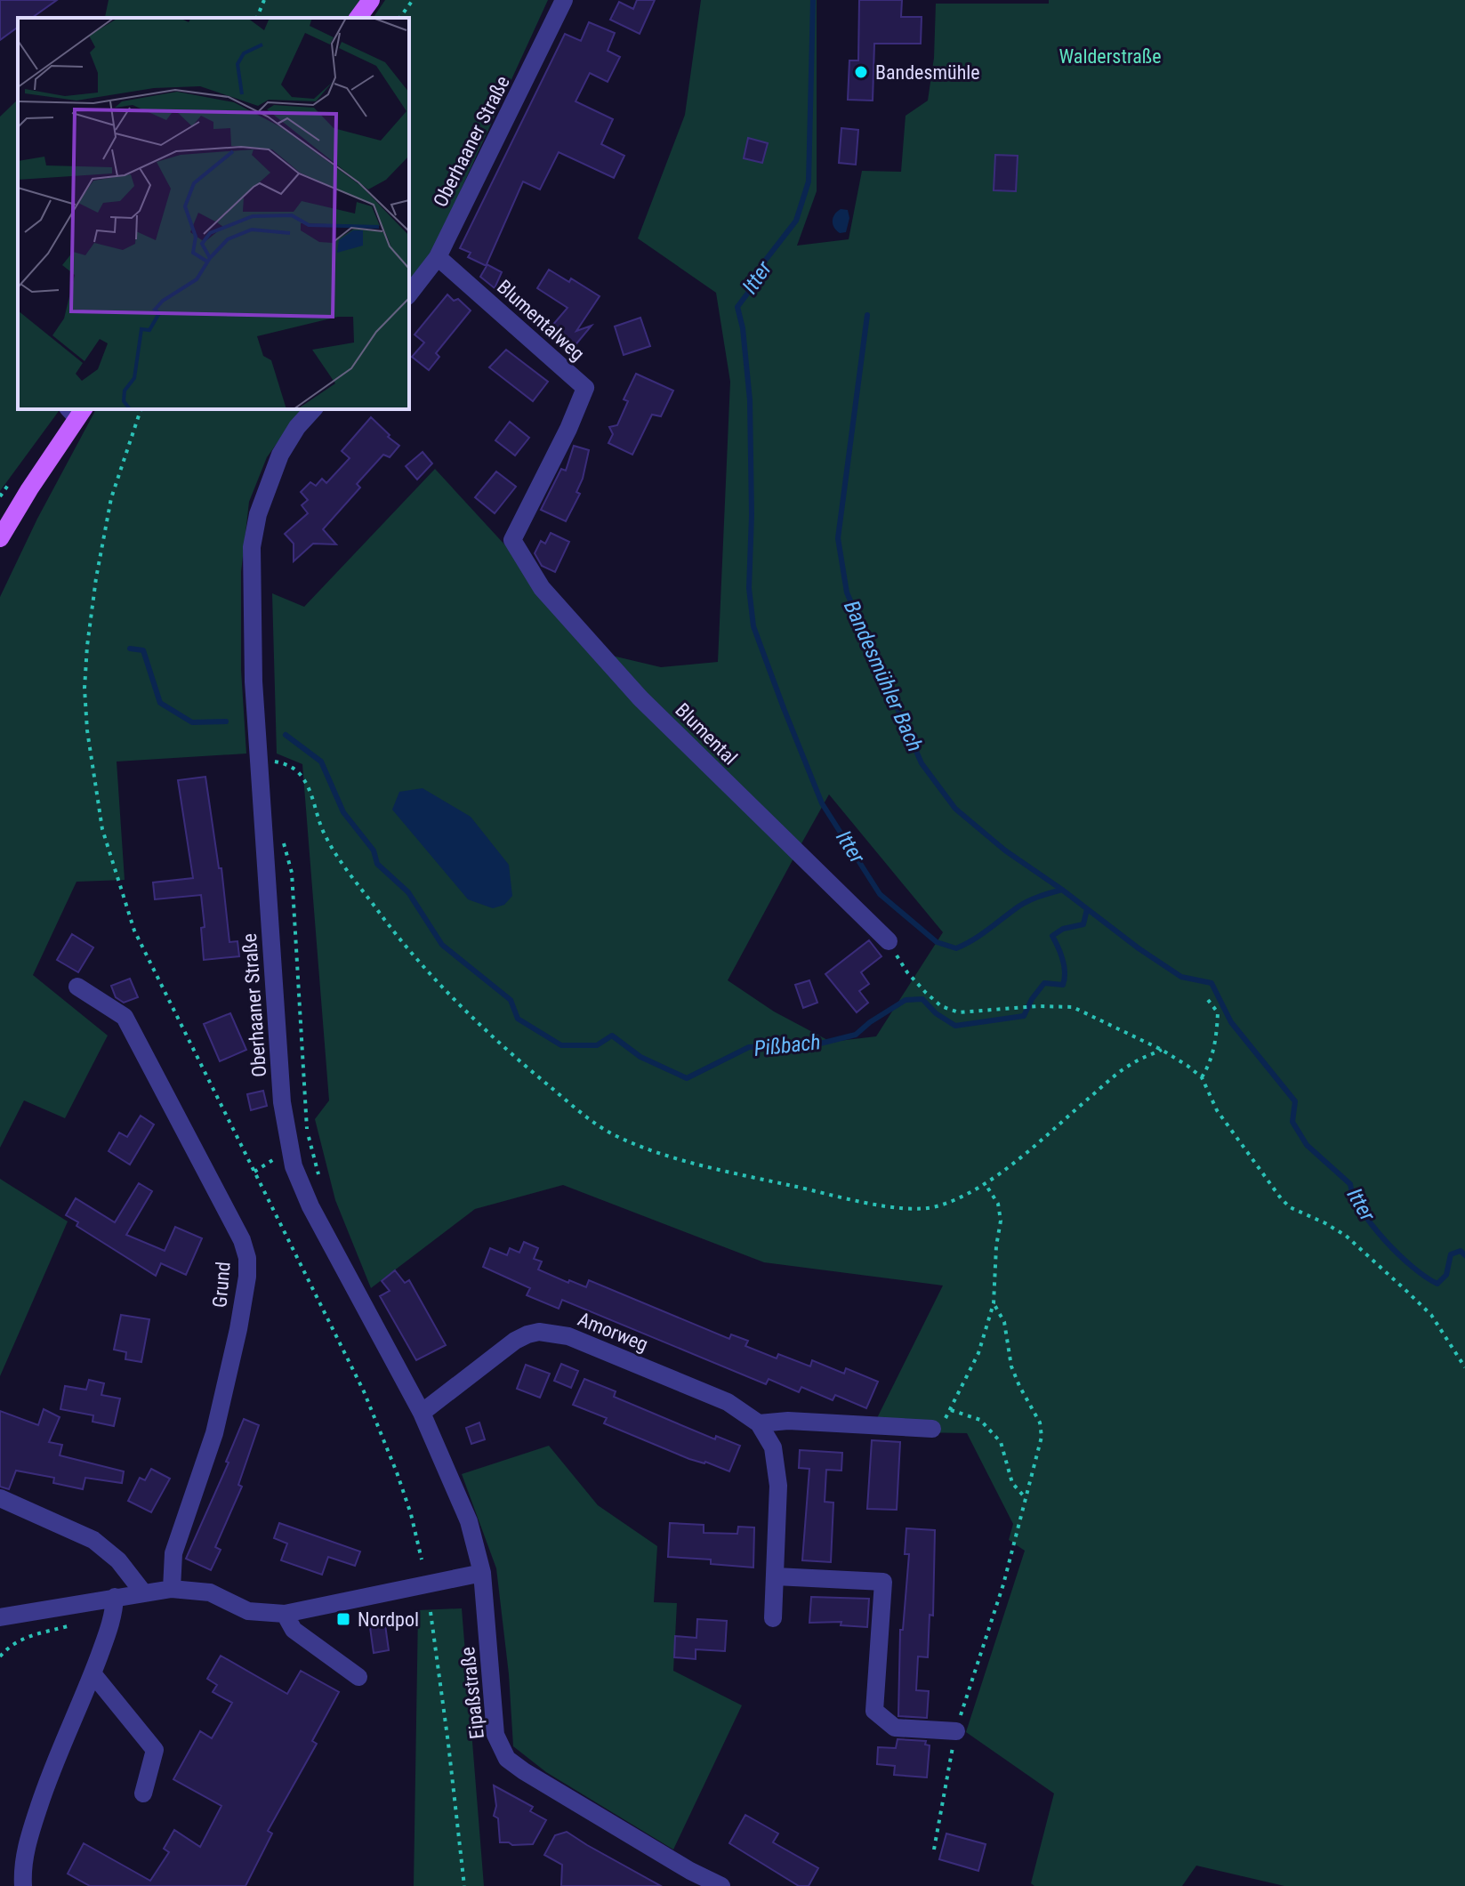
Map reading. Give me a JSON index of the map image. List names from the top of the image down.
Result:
{
  "streets": {
    "street": [
      "Oberhaaner Straße",
      "Blumentalweg",
      "Blumental",
      "Grund",
      "Amorweg",
      "Eipaßstraße"
    ]
  },
  "crossings": [
    ["Oberhaaner Straße", "Blumentalweg"],
    ["Oberhaaner Straße", "Amorweg"],
    ["Oberhaaner Straße", "Eipaßstraße"],
    ["Blumentalweg", "Blumental"]
  ],
  "water": ["Itter", "Bandesmühler Bach", "Pißbach"],
  "parks": ["Walderstraße"],
  "places": {
    "other": ["Bandesmühle"],
    "transit": ["Nordpol"]
  }
}
